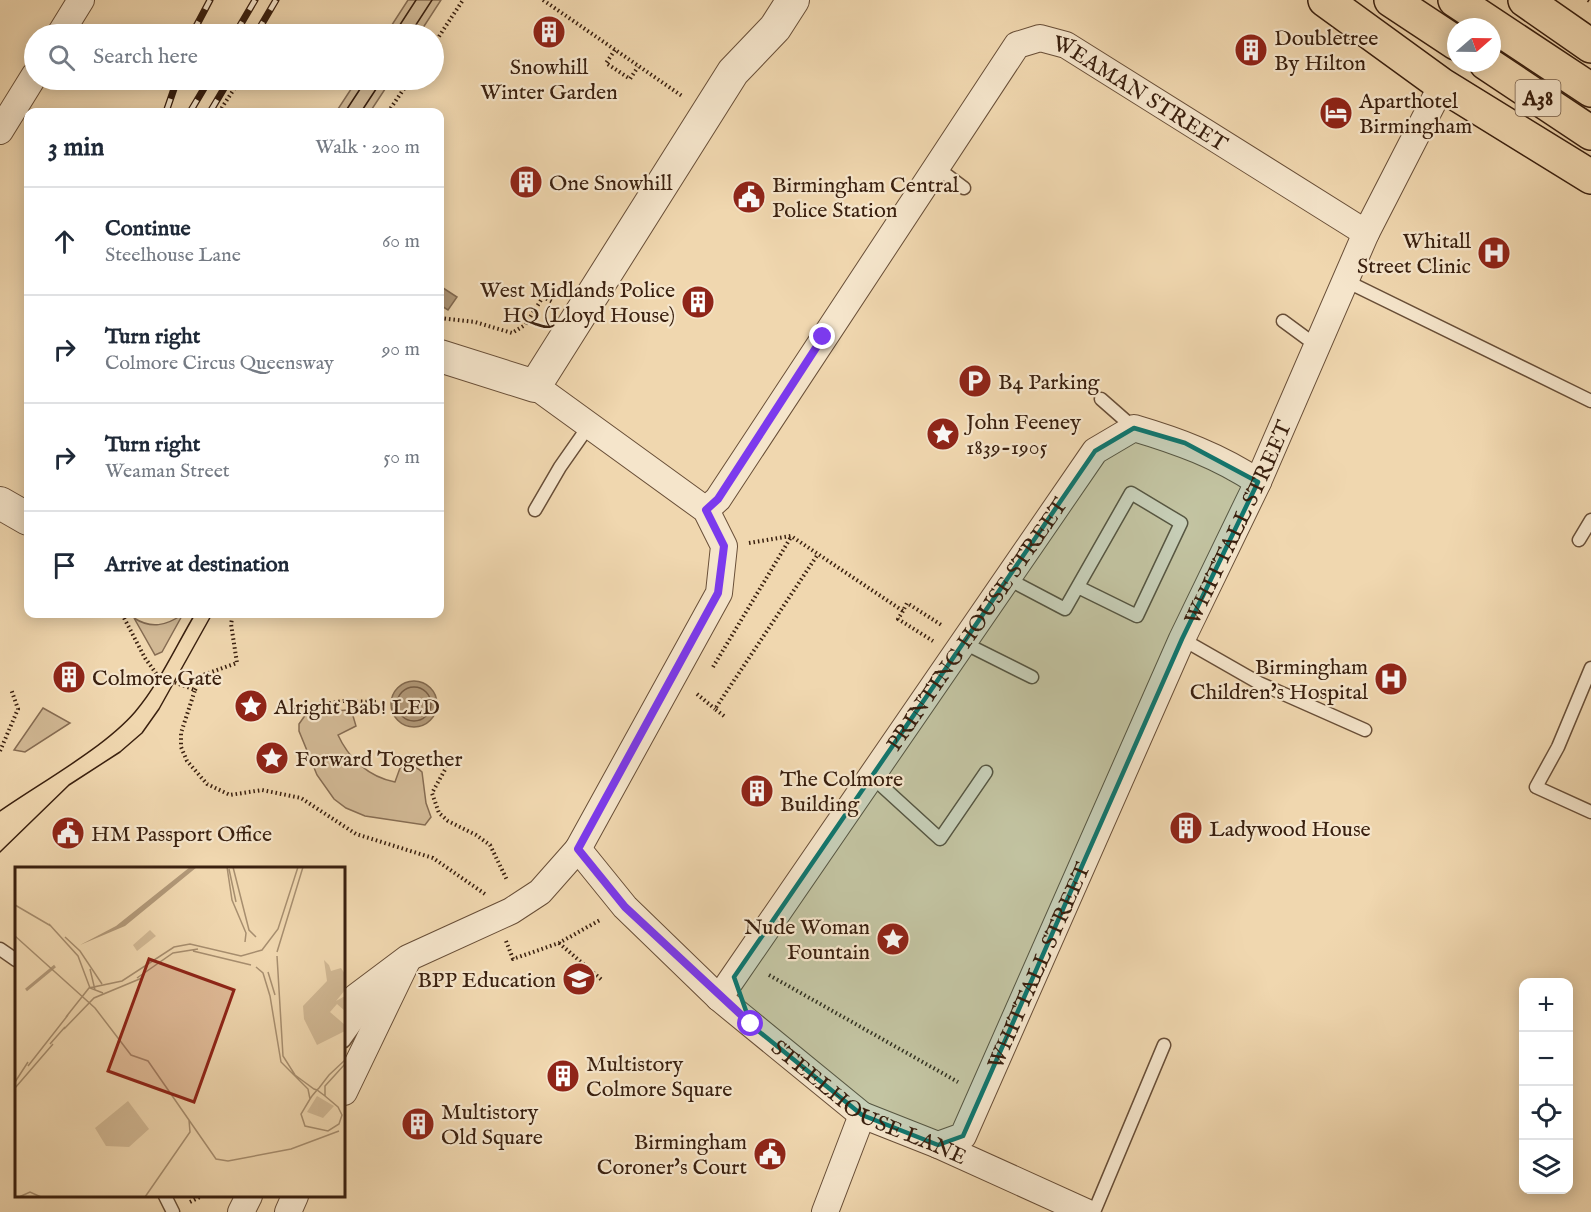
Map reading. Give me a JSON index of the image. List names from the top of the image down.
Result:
{
  "streets": {
    "highway": ["A38"],
    "street": [
      "WEAMAN STREET",
      "WHITTALL STREET",
      "PRINTING HOUSE STREET",
      "STEELHOUSE LANE"
    ]
  },
  "crossings": [
    ["WEAMAN STREET", "WHITTALL STREET"],
    ["WHITTALL STREET", "STEELHOUSE LANE"],
    ["PRINTING HOUSE STREET", "STEELHOUSE LANE"]
  ],
  "places": {
    "building": [
      "Snowhill Winter Garden",
      "Doubletree By Hilton",
      "One Snowhill",
      "West Midlands Police HQ (Lloyd House)",
      "Colmore Gate",
      "The Colmore Building",
      "Ladywood House",
      "Multistory Colmore Square",
      "Multistory Old Square"
    ],
    "hotel": ["Aparthotel Birmingham"],
    "public building": ["Birmingham Central Police Station", "HM Passport Office", "Birmingham Coroner's Court"],
    "hospital": ["Whitall Street Clinic", "Birmingham Children's Hospital"],
    "parking": ["B4 Parking"],
    "place": [
      "John Feeney 1839-1905",
      "Alright Bab! LED",
      "Forward Together",
      "Nude Woman Fountain"
    ],
    "school or university": ["BPP Education"]
  },
  "north": "right",
  "page": {
    "search": "Search here",
    "heading": ["3 min", "Walk · 200 m"],
    "list": [
      ["Continue", "Steelhouse Lane", "60 m"],
      ["Turn right", "Colmore Circus Queensway", "90 m"],
      ["Turn right", "Weaman Street", "50 m"],
      "Arrive at destination"
    ],
    "map_buttons": ["+", "−"]
  }
}
